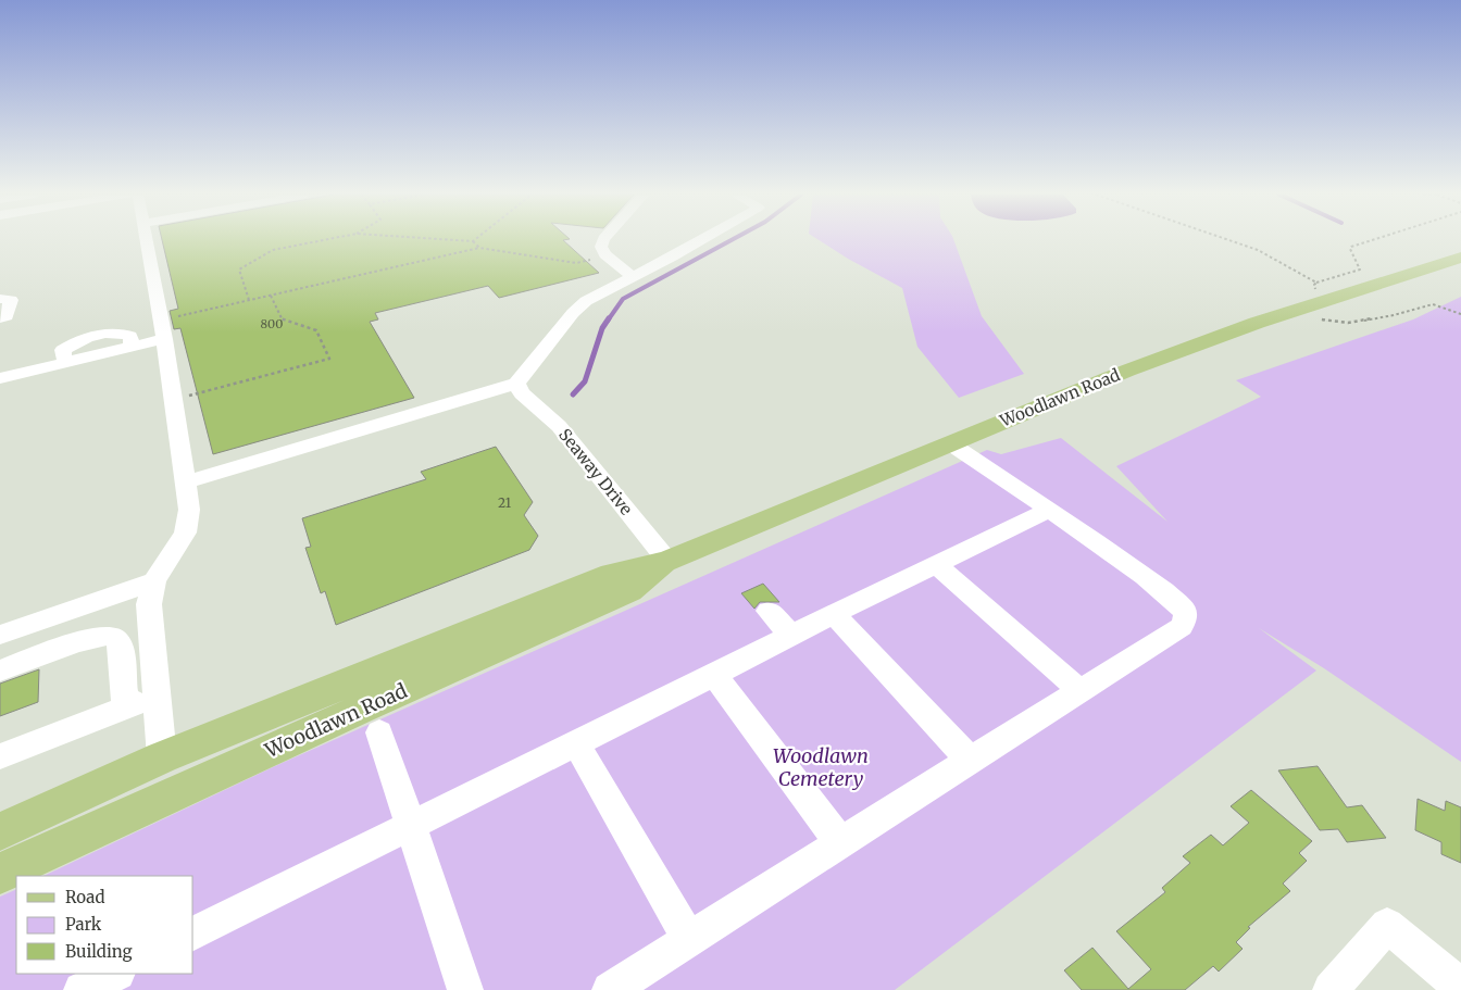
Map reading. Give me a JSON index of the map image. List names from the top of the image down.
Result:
{
  "streets": {
    "main road": ["Woodlawn Road"],
    "street": ["Seaway Drive"]
  },
  "crossings": [
    ["Woodlawn Road", "Seaway Drive"]
  ],
  "parks": ["Woodlawn Cemetery"],
  "house_numbers": ["800", "21"],
  "legend": ["Road", "Park", "Building"]
}
